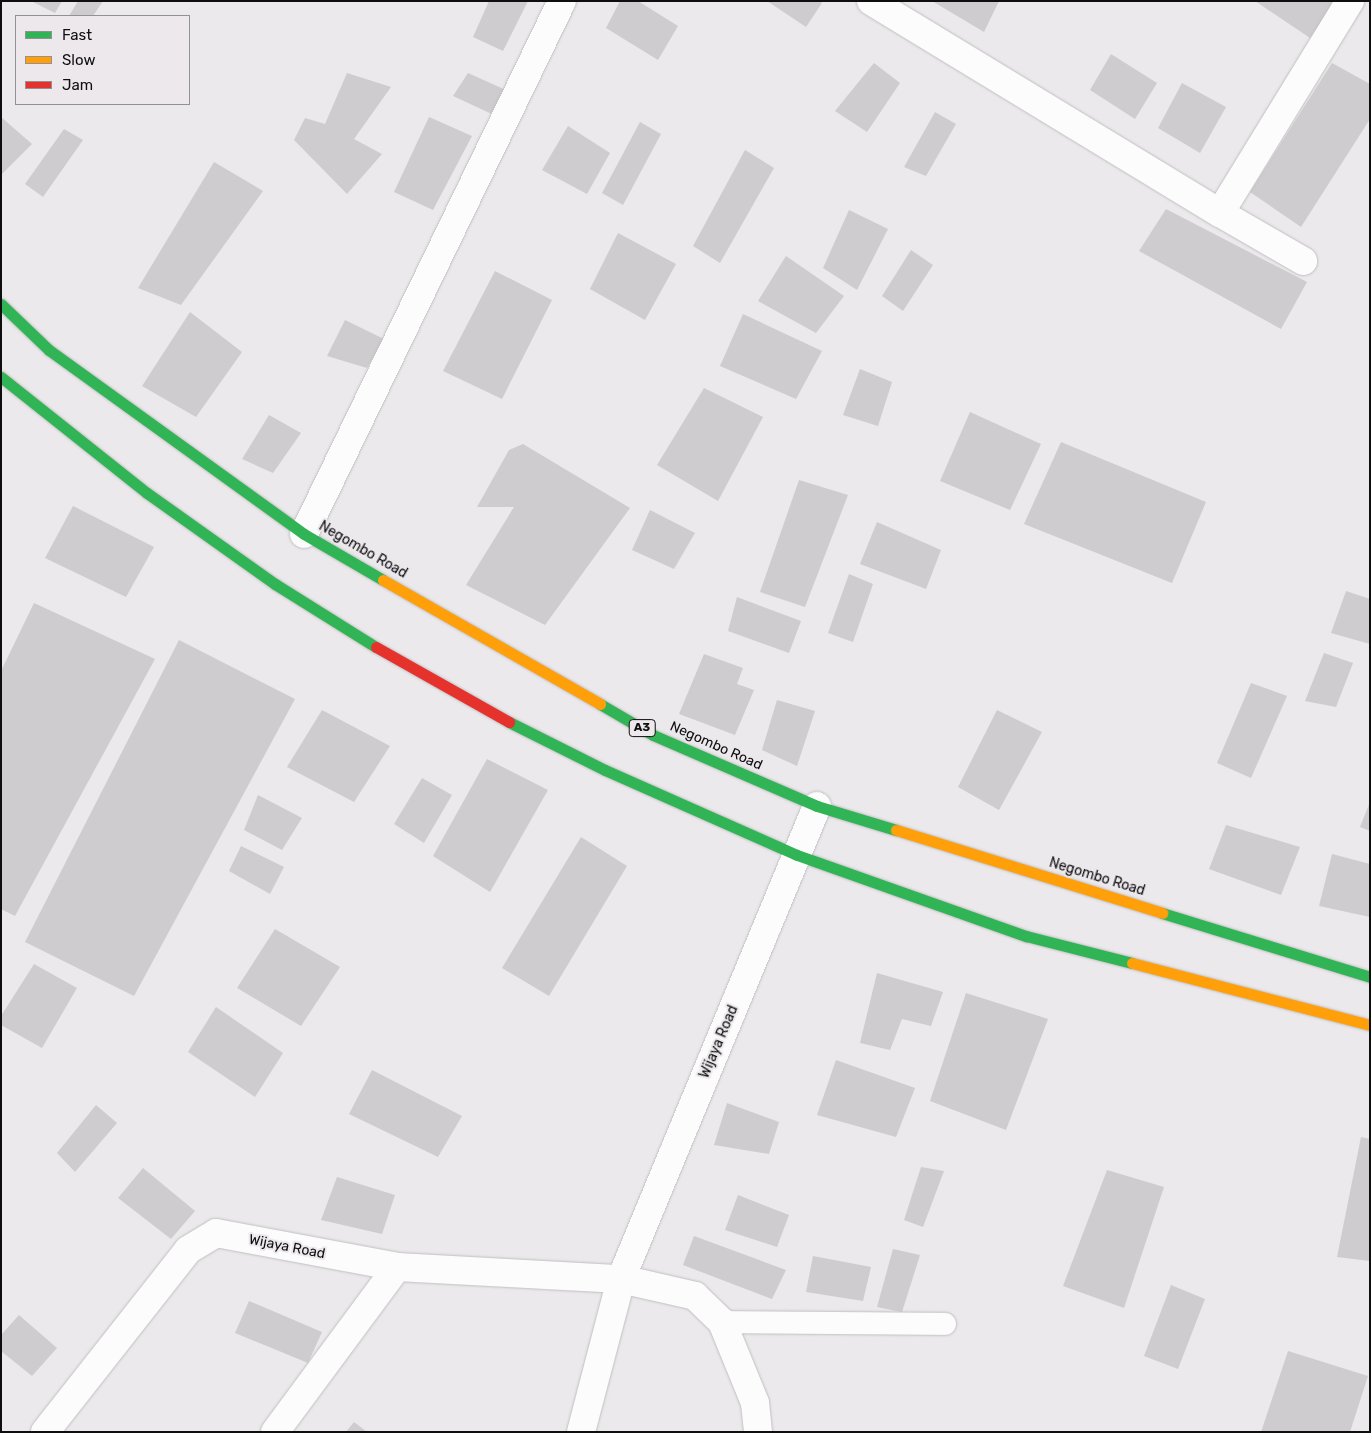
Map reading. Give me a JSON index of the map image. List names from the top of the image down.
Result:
{
  "streets": {
    "highway": ["Negombo Road", "A3"],
    "street": ["Wijaya Road"]
  },
  "crossings": [
    ["Negombo Road", "Wijaya Road"]
  ],
  "legend": ["Fast", "Slow", "Jam"]
}
